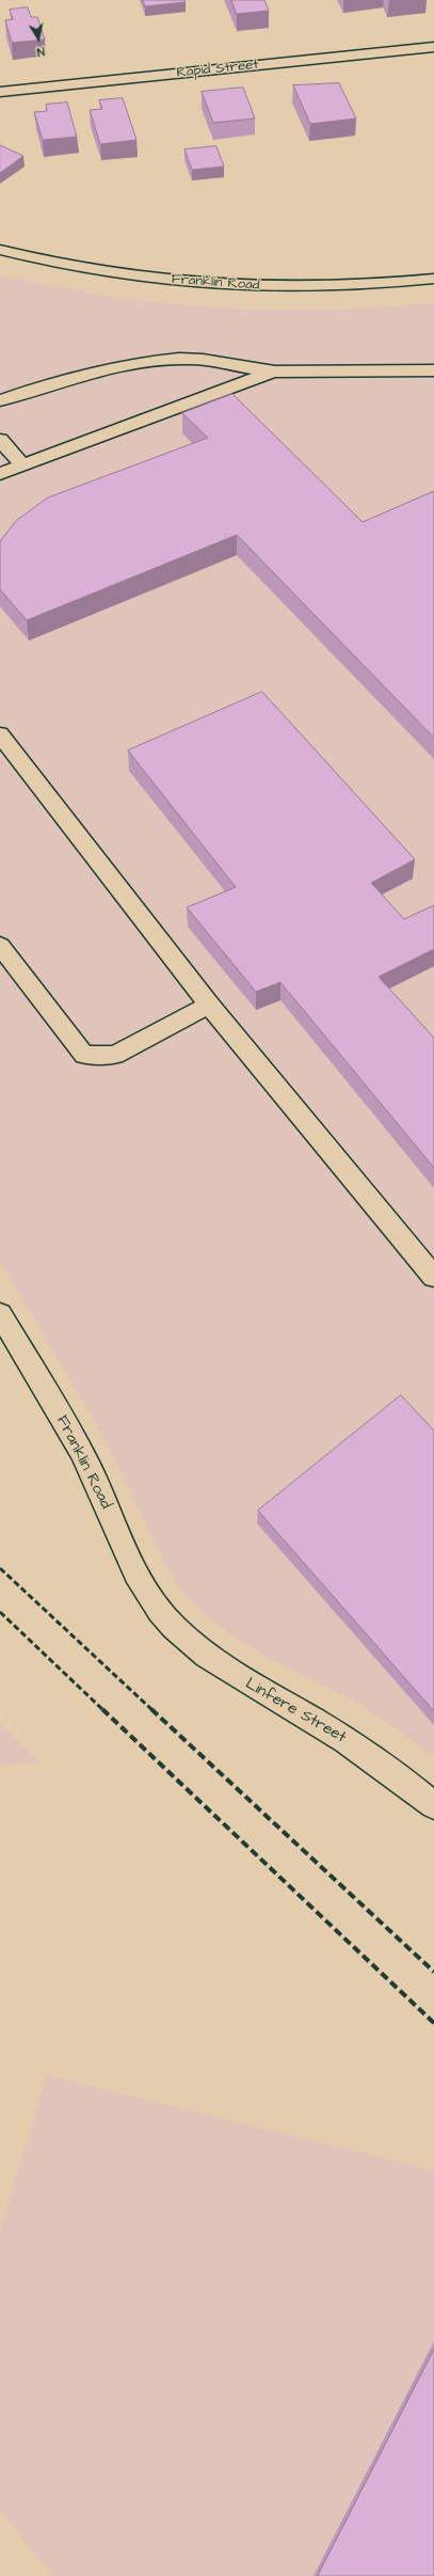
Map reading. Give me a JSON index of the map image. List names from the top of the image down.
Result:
{
  "streets": {
    "street": ["Rapid Street", "Franklin Road", "Linfere Street"]
  },
  "crossings": [
    ["Franklin Road", "Linfere Street"]
  ],
  "north": "bottom"
}
